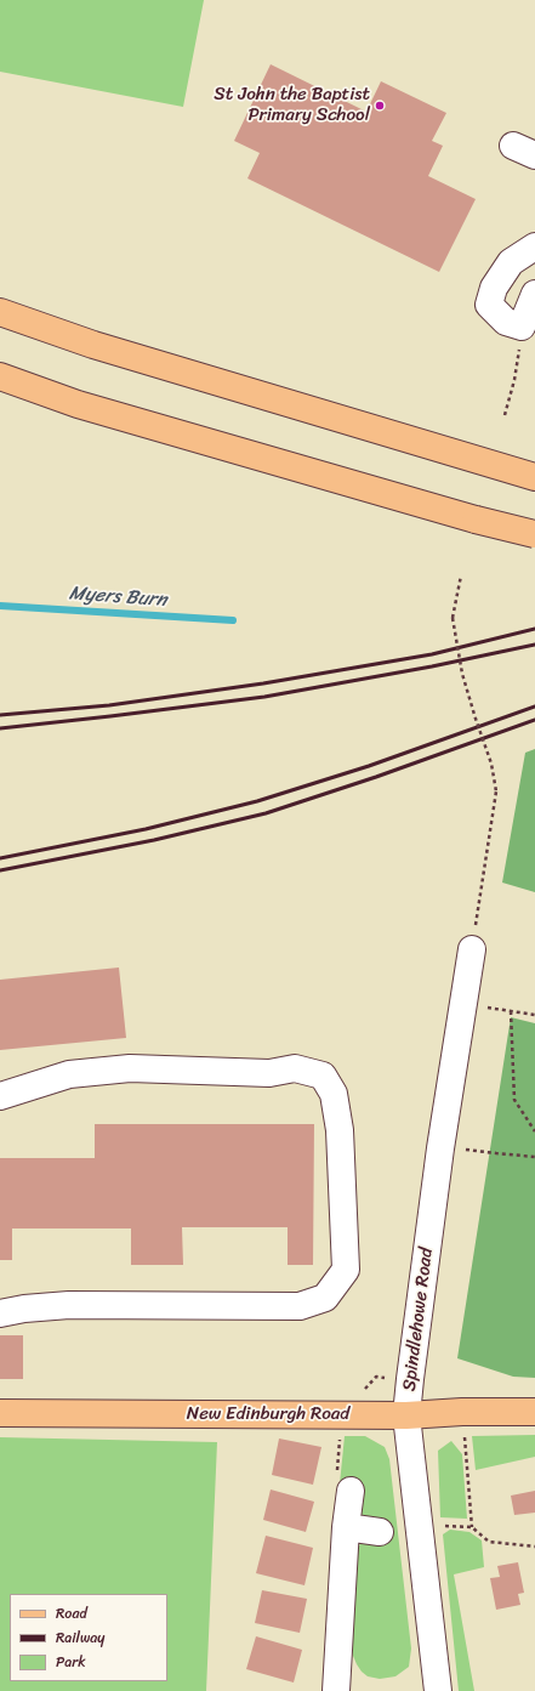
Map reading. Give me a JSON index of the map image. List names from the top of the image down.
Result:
{
  "streets": {
    "main road": ["New Edinburgh Road"],
    "street": ["Spindlehowe Road"]
  },
  "crossings": [
    ["Spindlehowe Road", "New Edinburgh Road"]
  ],
  "water": ["Myers Burn"],
  "places": ["St John the Baptist Primary School"],
  "legend": ["Road", "Railway", "Park"]
}
